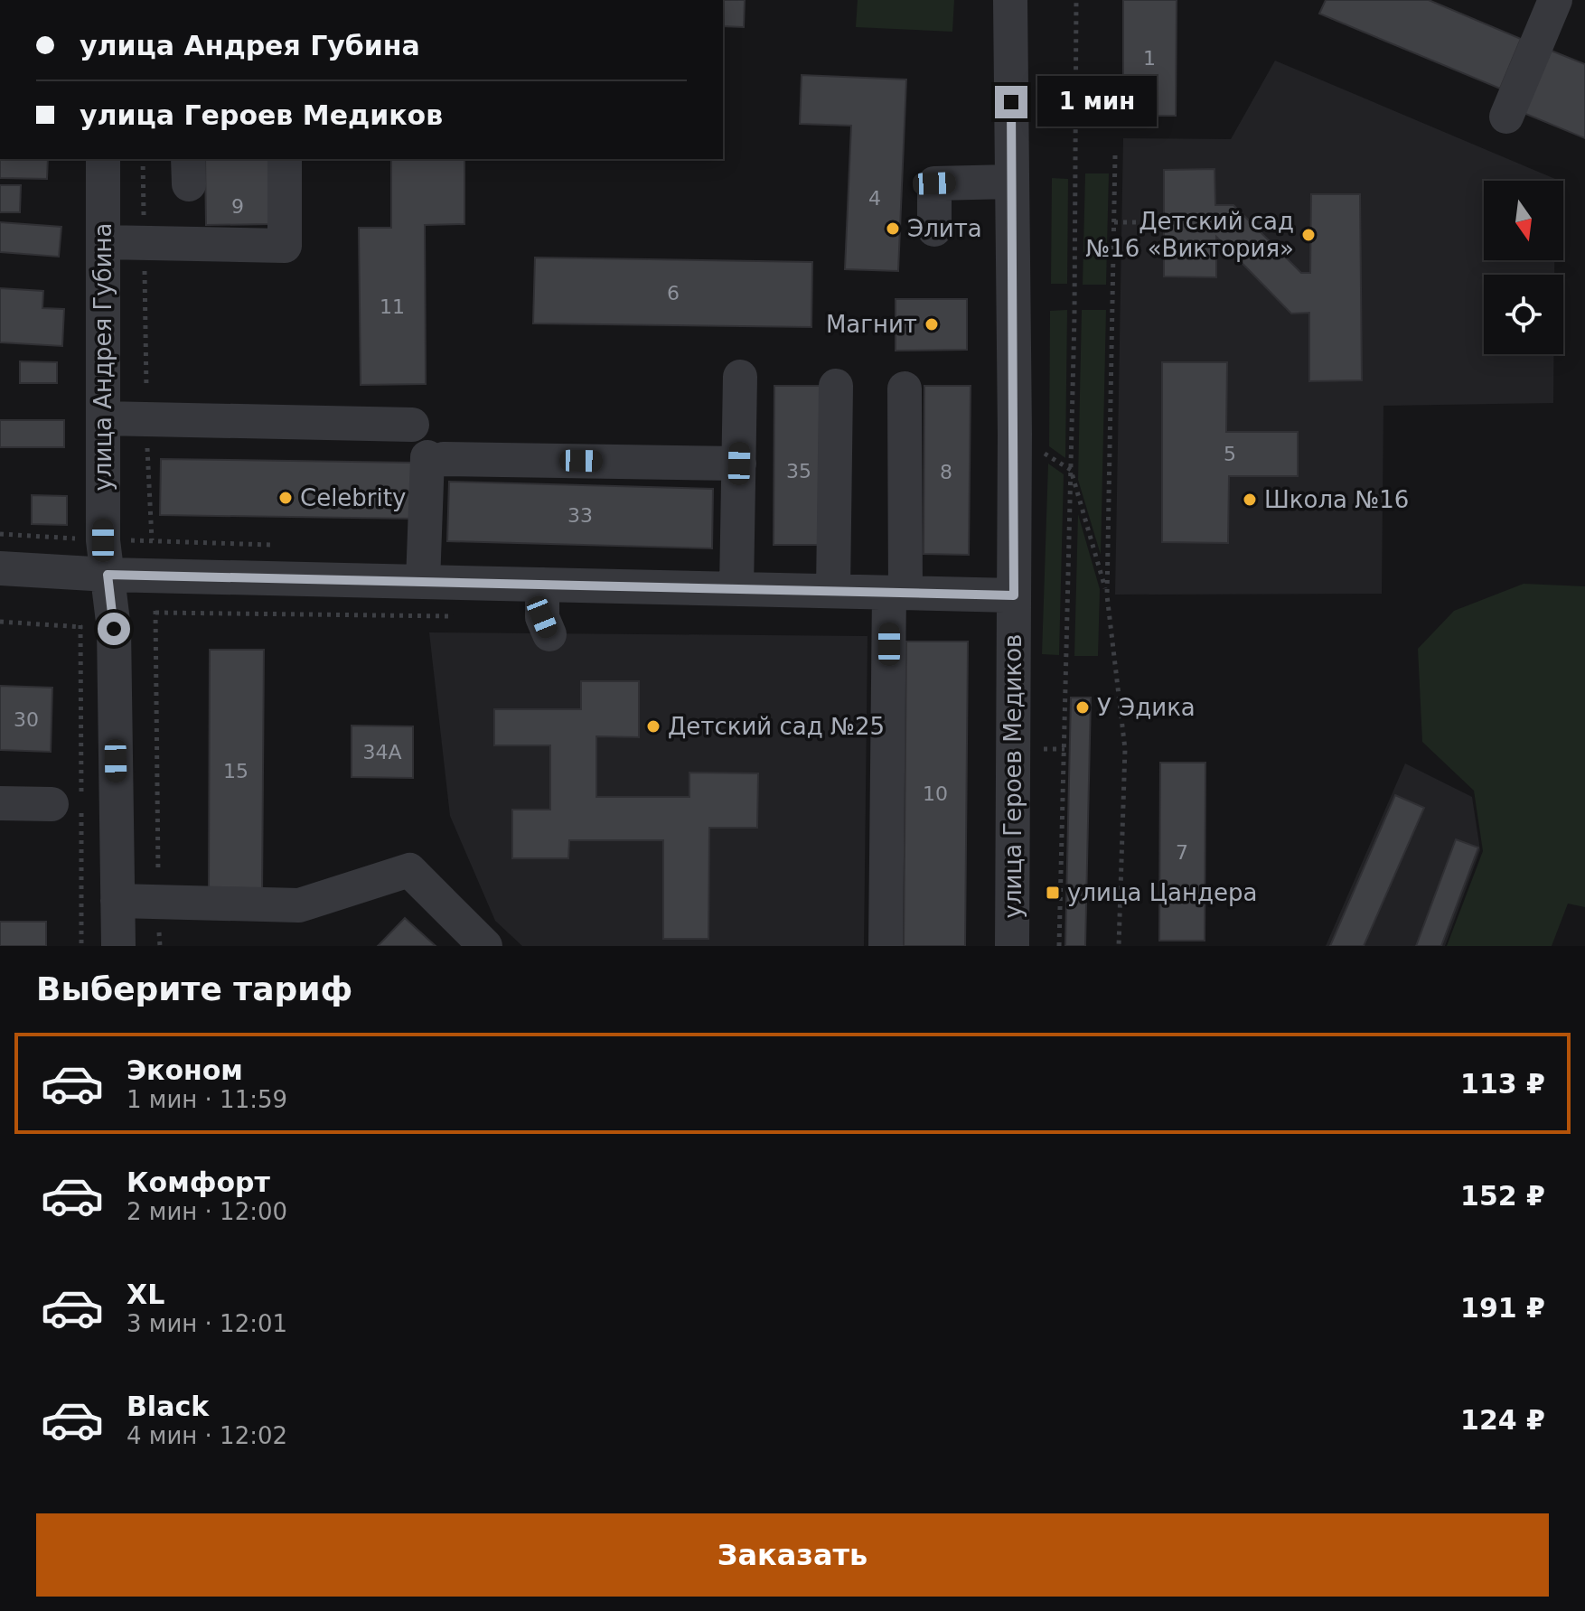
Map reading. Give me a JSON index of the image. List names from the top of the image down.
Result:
{
  "streets": {
    "street": ["улица Андрея Губина", "улица Героев Медиков"]
  },
  "places": {
    "other": [
      "Элита",
      "Детский сад №16 «Виктория»",
      "Магнит",
      "Celebrity",
      "Школа №16",
      "У Эдика",
      "Детский сад №25"
    ],
    "transit": ["улица Цандера"]
  },
  "house_numbers": [
    "1",
    "4",
    "9",
    "6",
    "11",
    "5",
    "35",
    "8",
    "33",
    "30",
    "34А",
    "15",
    "10",
    "7"
  ],
  "north": "bottom",
  "page": {
    "banner": ["улица Андрея Губина", "улица Героев Медиков"],
    "bubble": "1 мин",
    "heading": "Выберите тариф",
    "list": [
      {
        "name": "Эконом",
        "note": "1 мин · 11:59",
        "value": "113 ₽"
      },
      {
        "name": "Комфорт",
        "note": "2 мин · 12:00",
        "value": "152 ₽"
      },
      {
        "name": "XL",
        "note": "3 мин · 12:01",
        "value": "191 ₽"
      },
      {
        "name": "Black",
        "note": "4 мин · 12:02",
        "value": "124 ₽"
      }
    ],
    "buttons": "Заказать"
  }
}
